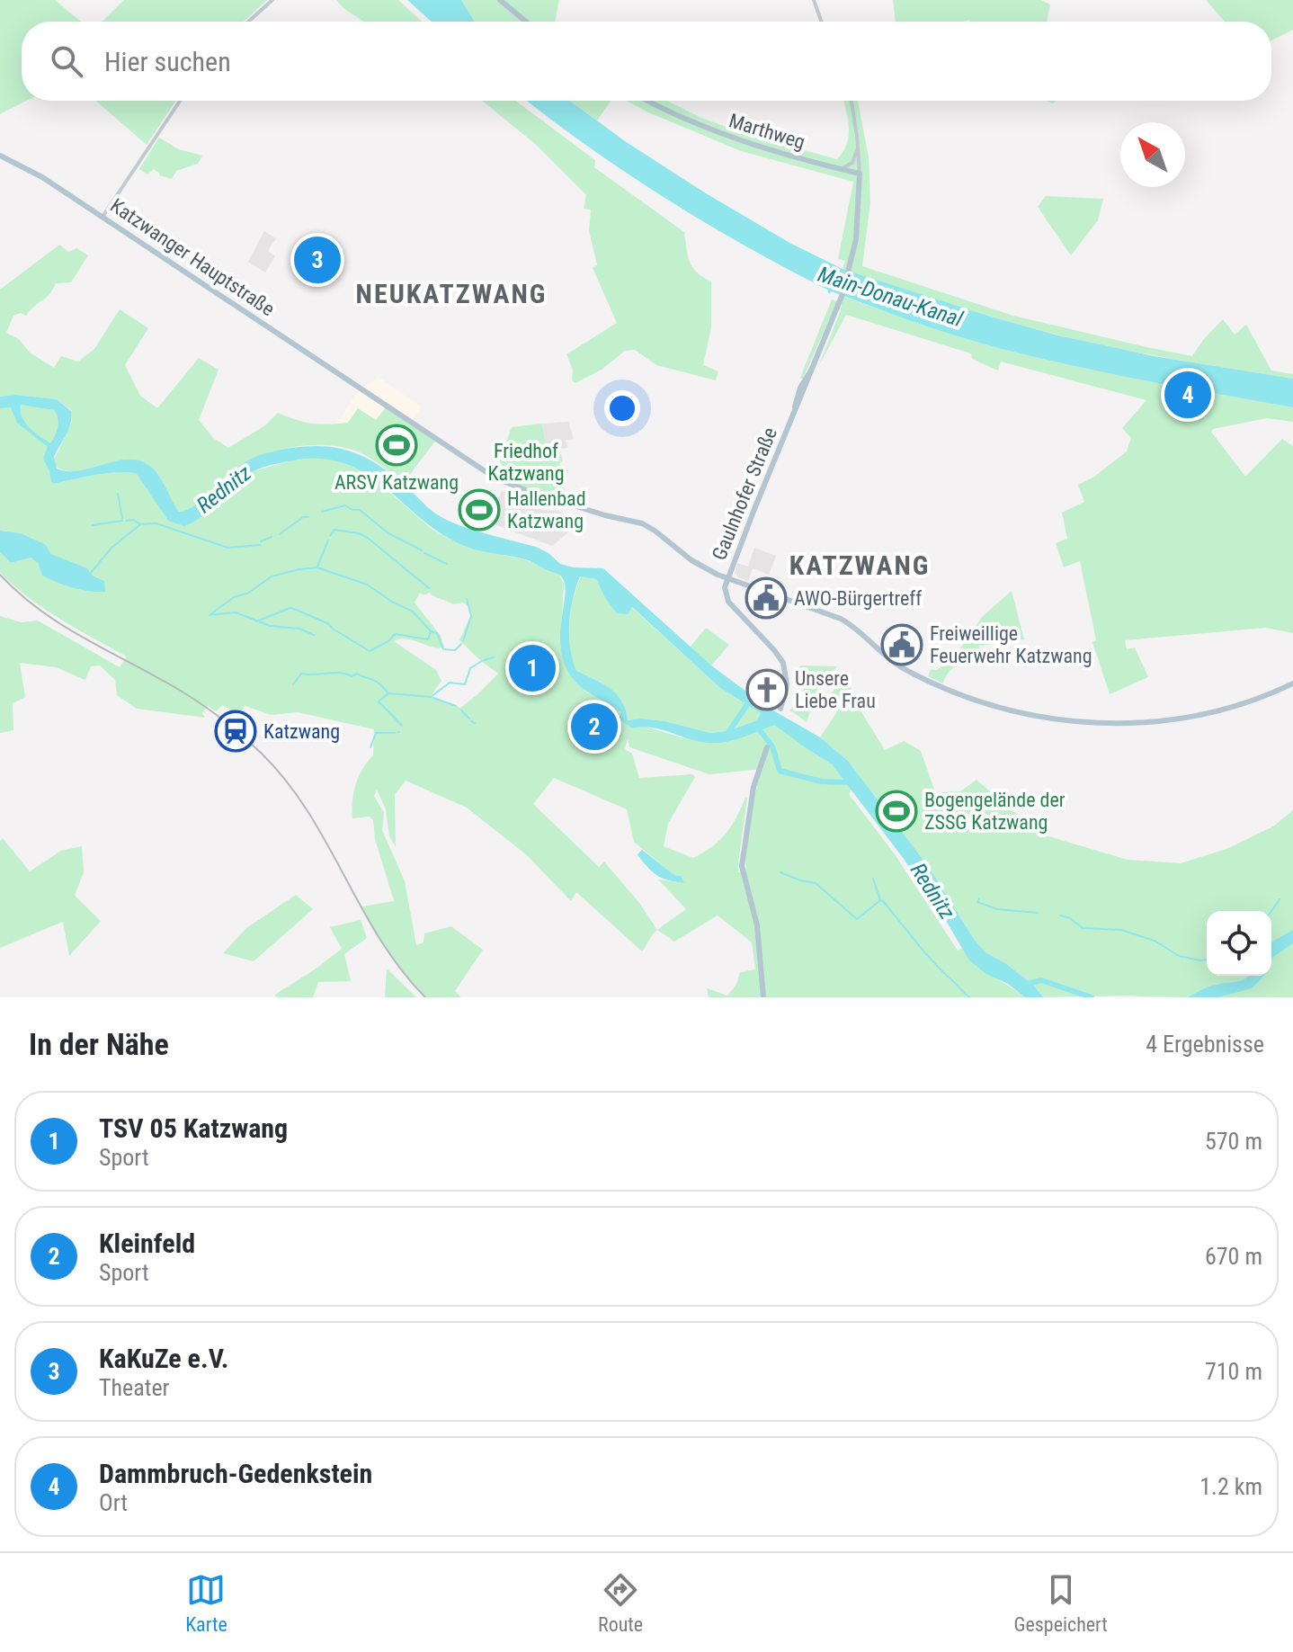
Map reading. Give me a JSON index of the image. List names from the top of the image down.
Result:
{
  "streets": {
    "main road": ["Marthweg", "Katzwanger Hauptstraße", "Gaulnhofer Straße"]
  },
  "crossings": [
    ["Marthweg", "Gaulnhofer Straße"],
    ["Katzwanger Hauptstraße", "Gaulnhofer Straße"]
  ],
  "districts": ["NEUKATZWANG", "KATZWANG"],
  "water": ["Main-Donau-Kanal", "Rednitz"],
  "parks": ["Friedhof Katzwang"],
  "places": {
    "sports": ["ARSV Katzwang", "Hallenbad Katzwang", "Bogengelände der ZSSG Katzwang"],
    "public building": ["AWO-Bürgertreff", "Freiweillige Feuerwehr Katzwang"],
    "church": ["Unsere Liebe Frau"],
    "station": ["Katzwang"]
  },
  "north": "top left",
  "page": {
    "search": "Hier suchen",
    "pins": [
      "3",
      "4",
      "1",
      "2"
    ],
    "heading": ["In der Nähe", "4 Ergebnisse"],
    "list": [
      {
        "mark": "1",
        "name": "TSV 05 Katzwang",
        "note": "Sport",
        "value": "570 m"
      },
      {
        "mark": "2",
        "name": "Kleinfeld",
        "note": "Sport",
        "value": "670 m"
      },
      {
        "mark": "3",
        "name": "KaKuZe e.V.",
        "note": "Theater",
        "value": "710 m"
      },
      {
        "mark": "4",
        "name": "Dammbruch-Gedenkstein",
        "note": "Ort",
        "value": "1.2 km"
      }
    ],
    "nav": ["Karte", "Route", "Gespeichert"]
  }
}
